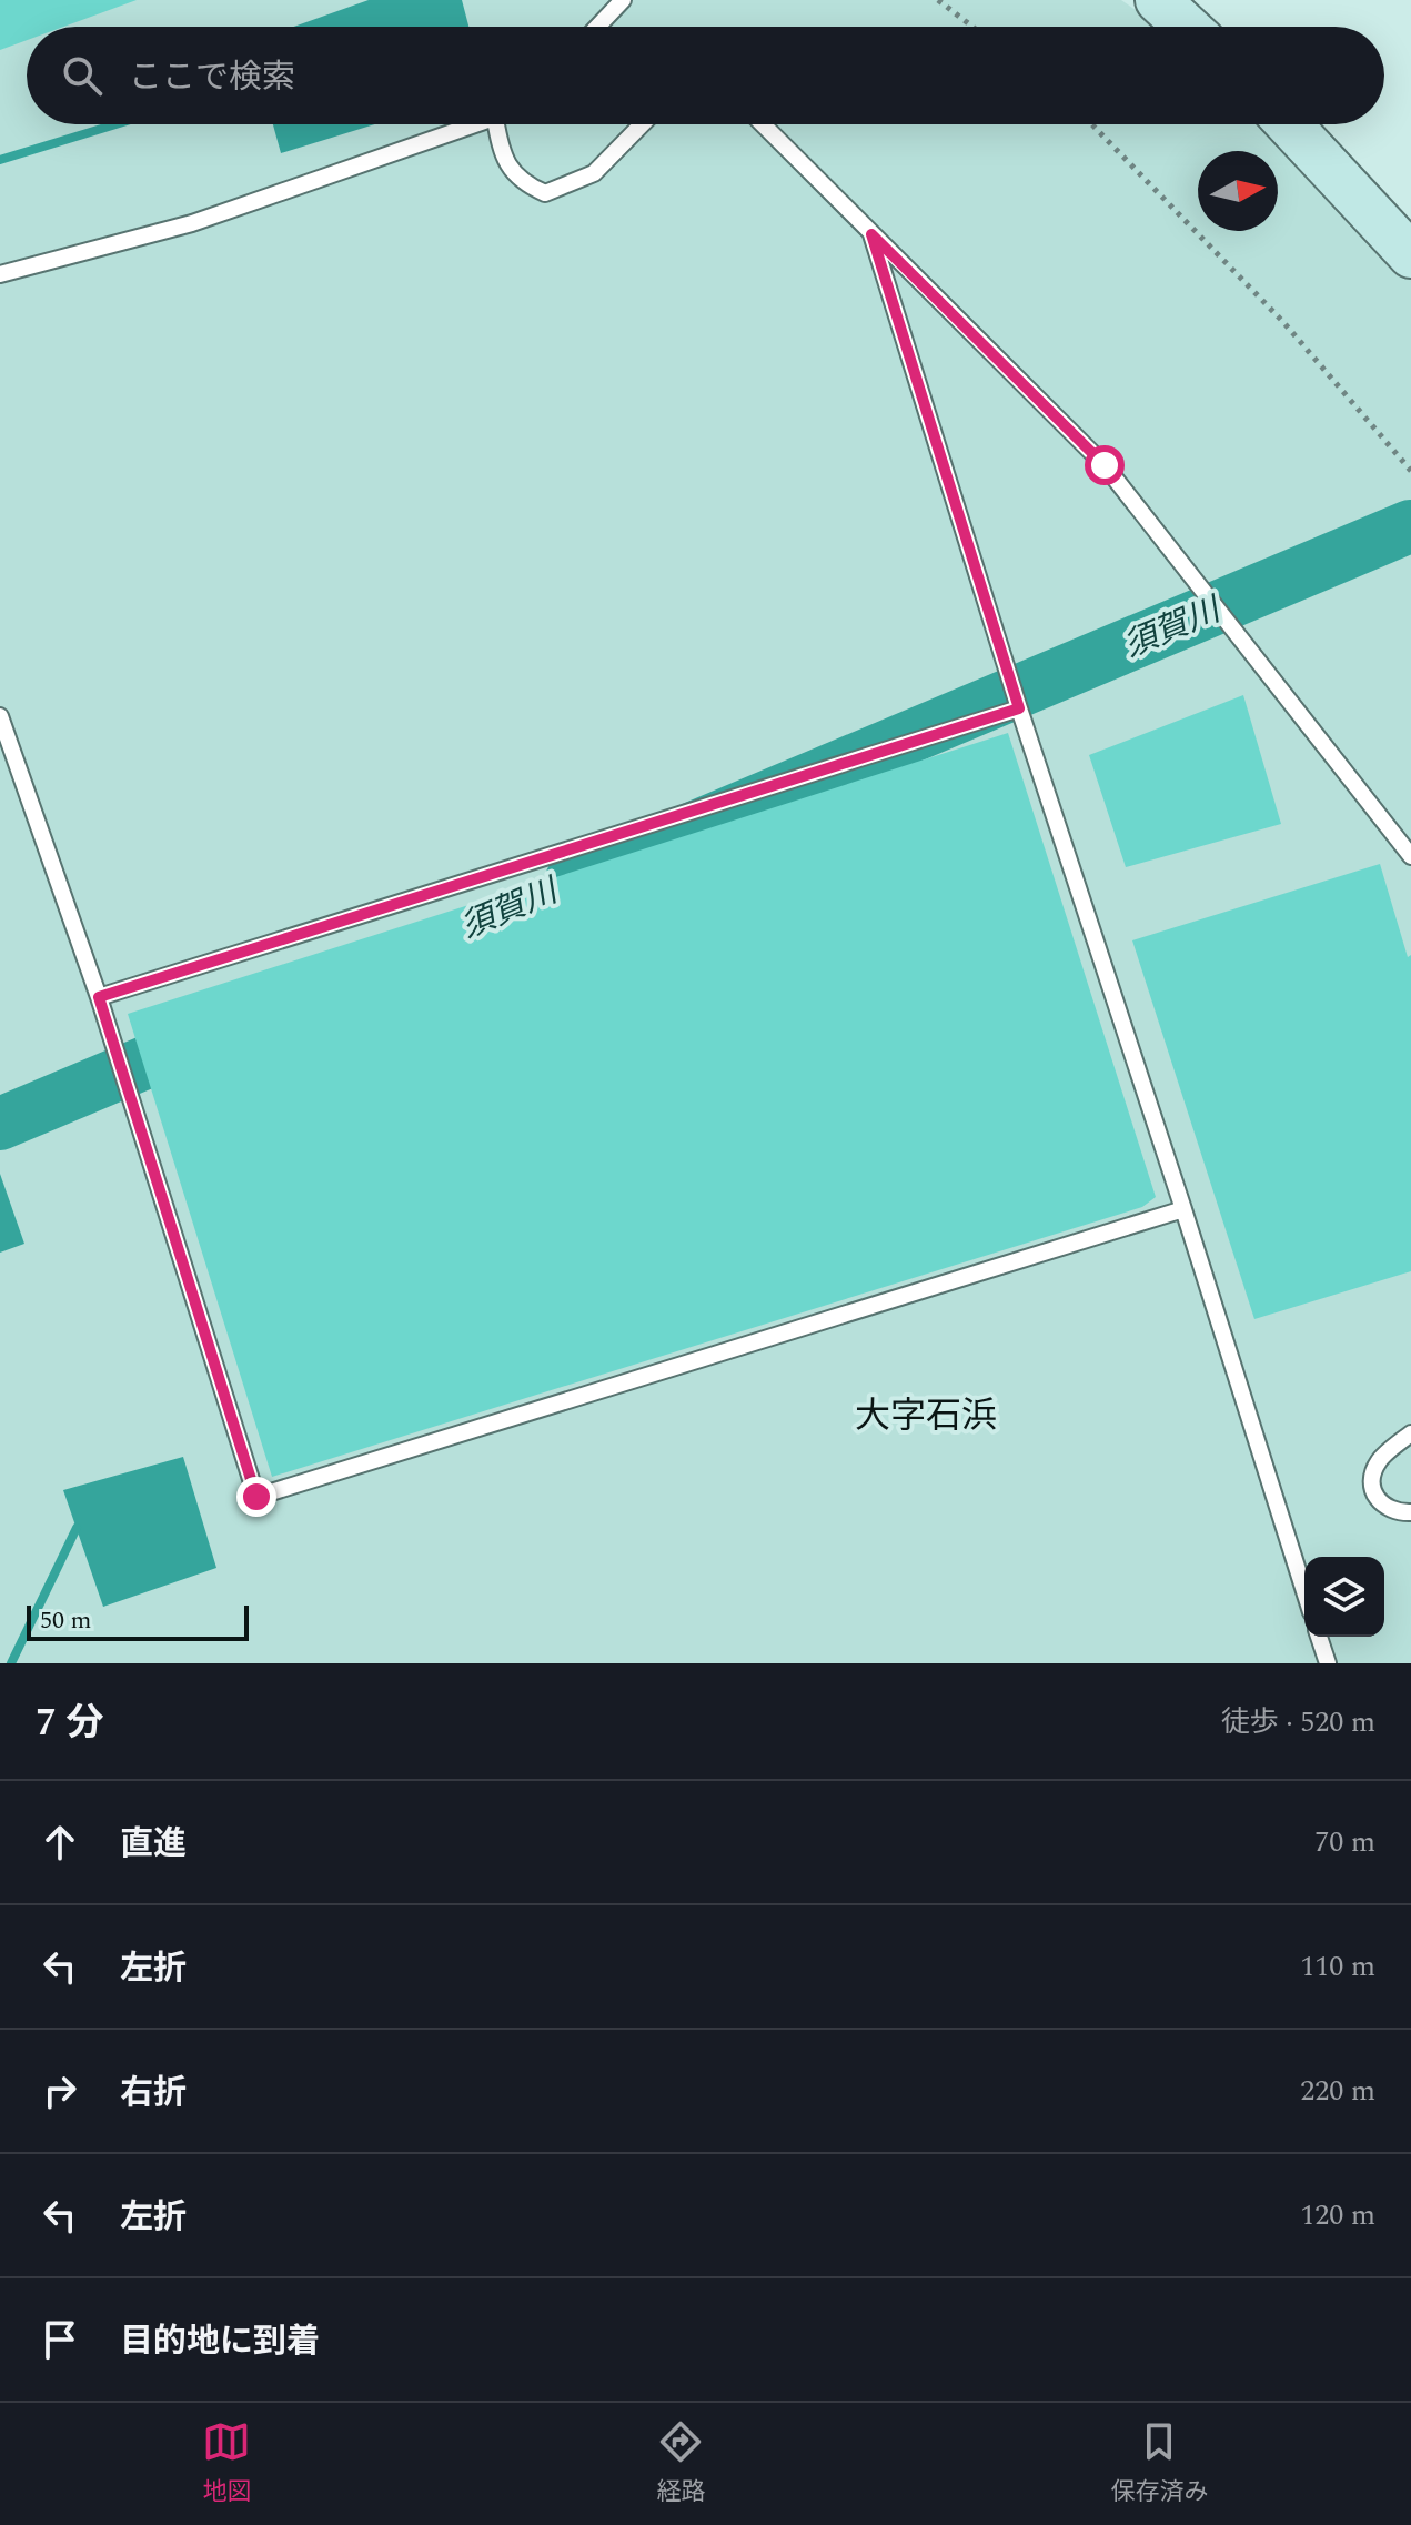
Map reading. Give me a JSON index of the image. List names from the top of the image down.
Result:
{
  "districts": ["大字石浜"],
  "water": ["須賀川"],
  "scale_bar": "50 m",
  "north": "right",
  "page": {
    "search": "ここで検索",
    "scale": "50 m",
    "heading": ["7 分", "徒歩 · 520 m"],
    "list": [
      ["直進", "70 m"],
      ["左折", "110 m"],
      ["右折", "220 m"],
      ["左折", "120 m"],
      "目的地に到着"
    ],
    "nav": ["地図", "経路", "保存済み"]
  }
}
